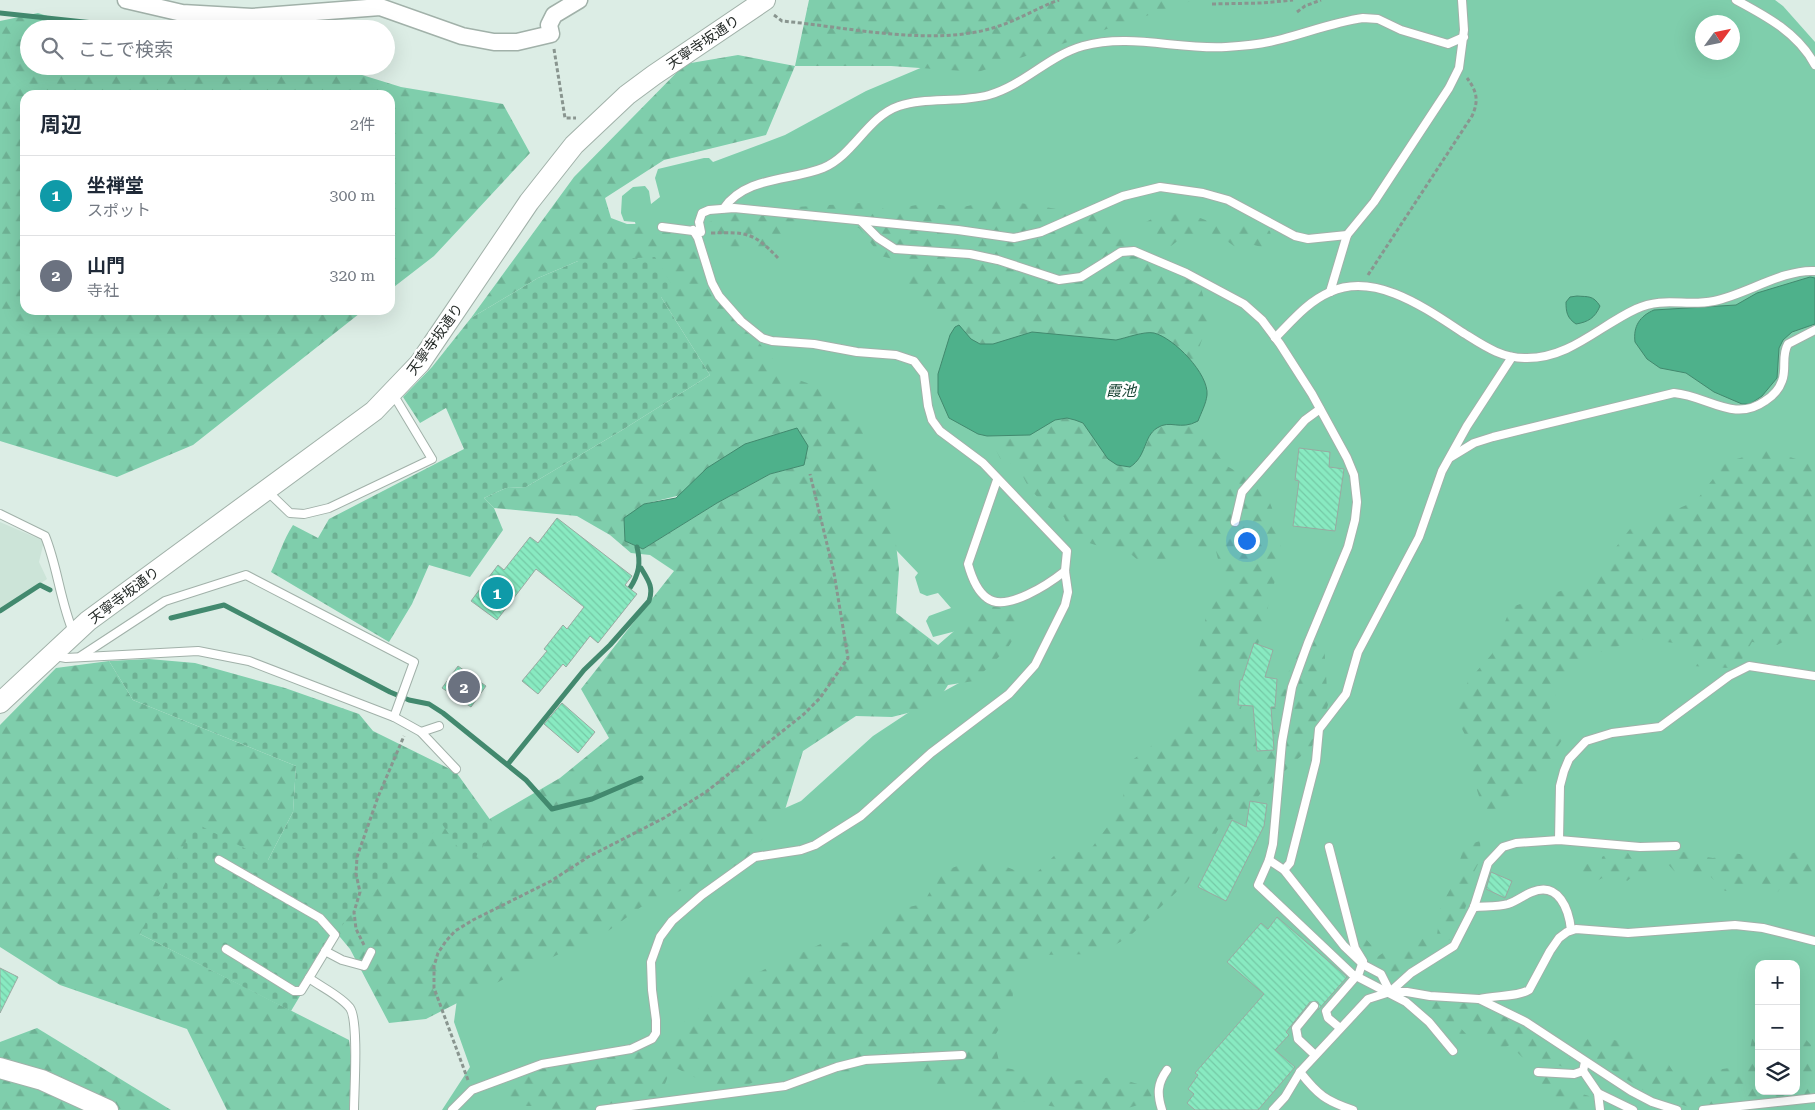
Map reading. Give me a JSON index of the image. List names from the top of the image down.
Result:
{
  "streets": {
    "street": ["天寧寺坂通り"]
  },
  "water": ["霞池"],
  "north": "top right",
  "page": {
    "search": "ここで検索",
    "heading": ["周辺", "2件"],
    "list": [
      {
        "mark": "1",
        "name": "坐禅堂",
        "note": "スポット",
        "value": "300 m"
      },
      {
        "mark": "2",
        "name": "山門",
        "note": "寺社",
        "value": "320 m"
      }
    ],
    "pins": ["1", "2"],
    "map_buttons": ["+", "−"]
  }
}
